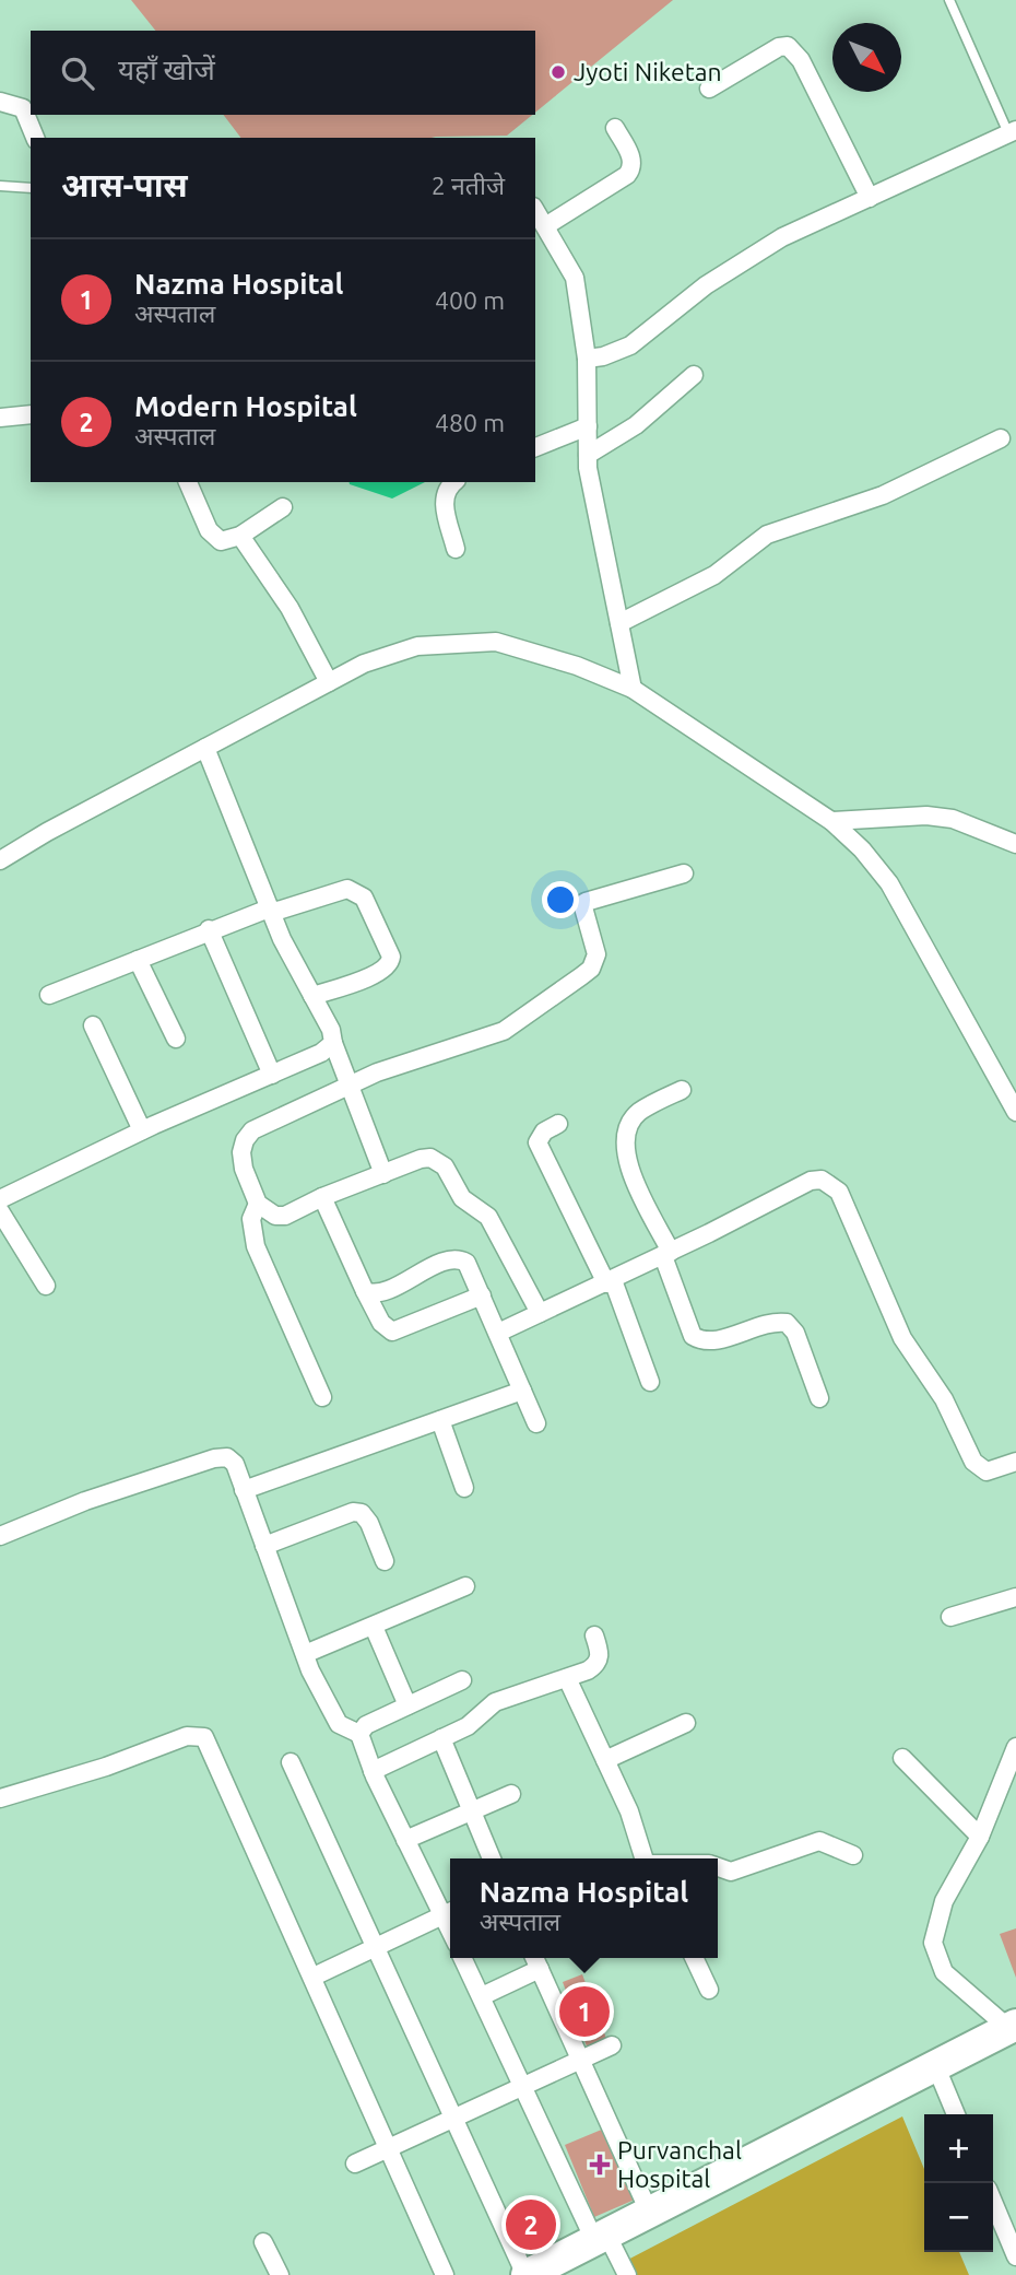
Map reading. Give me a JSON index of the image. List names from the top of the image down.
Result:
{
  "places": {
    "other": ["Jyoti Niketan"],
    "health": ["Purvanchal Hospital"]
  },
  "north": "bottom right",
  "page": {
    "search": "यहाँ खोजें",
    "heading": ["आस-पास", "2 नतीजे"],
    "list": [
      {
        "mark": "1",
        "name": "Nazma Hospital",
        "note": "अस्पताल",
        "value": "400 m"
      },
      {
        "mark": "2",
        "name": "Modern Hospital",
        "note": "अस्पताल",
        "value": "480 m"
      }
    ],
    "popup": ["Nazma Hospital", "अस्पताल"],
    "pins": ["1", "2"],
    "map_buttons": ["+", "−"]
  }
}
